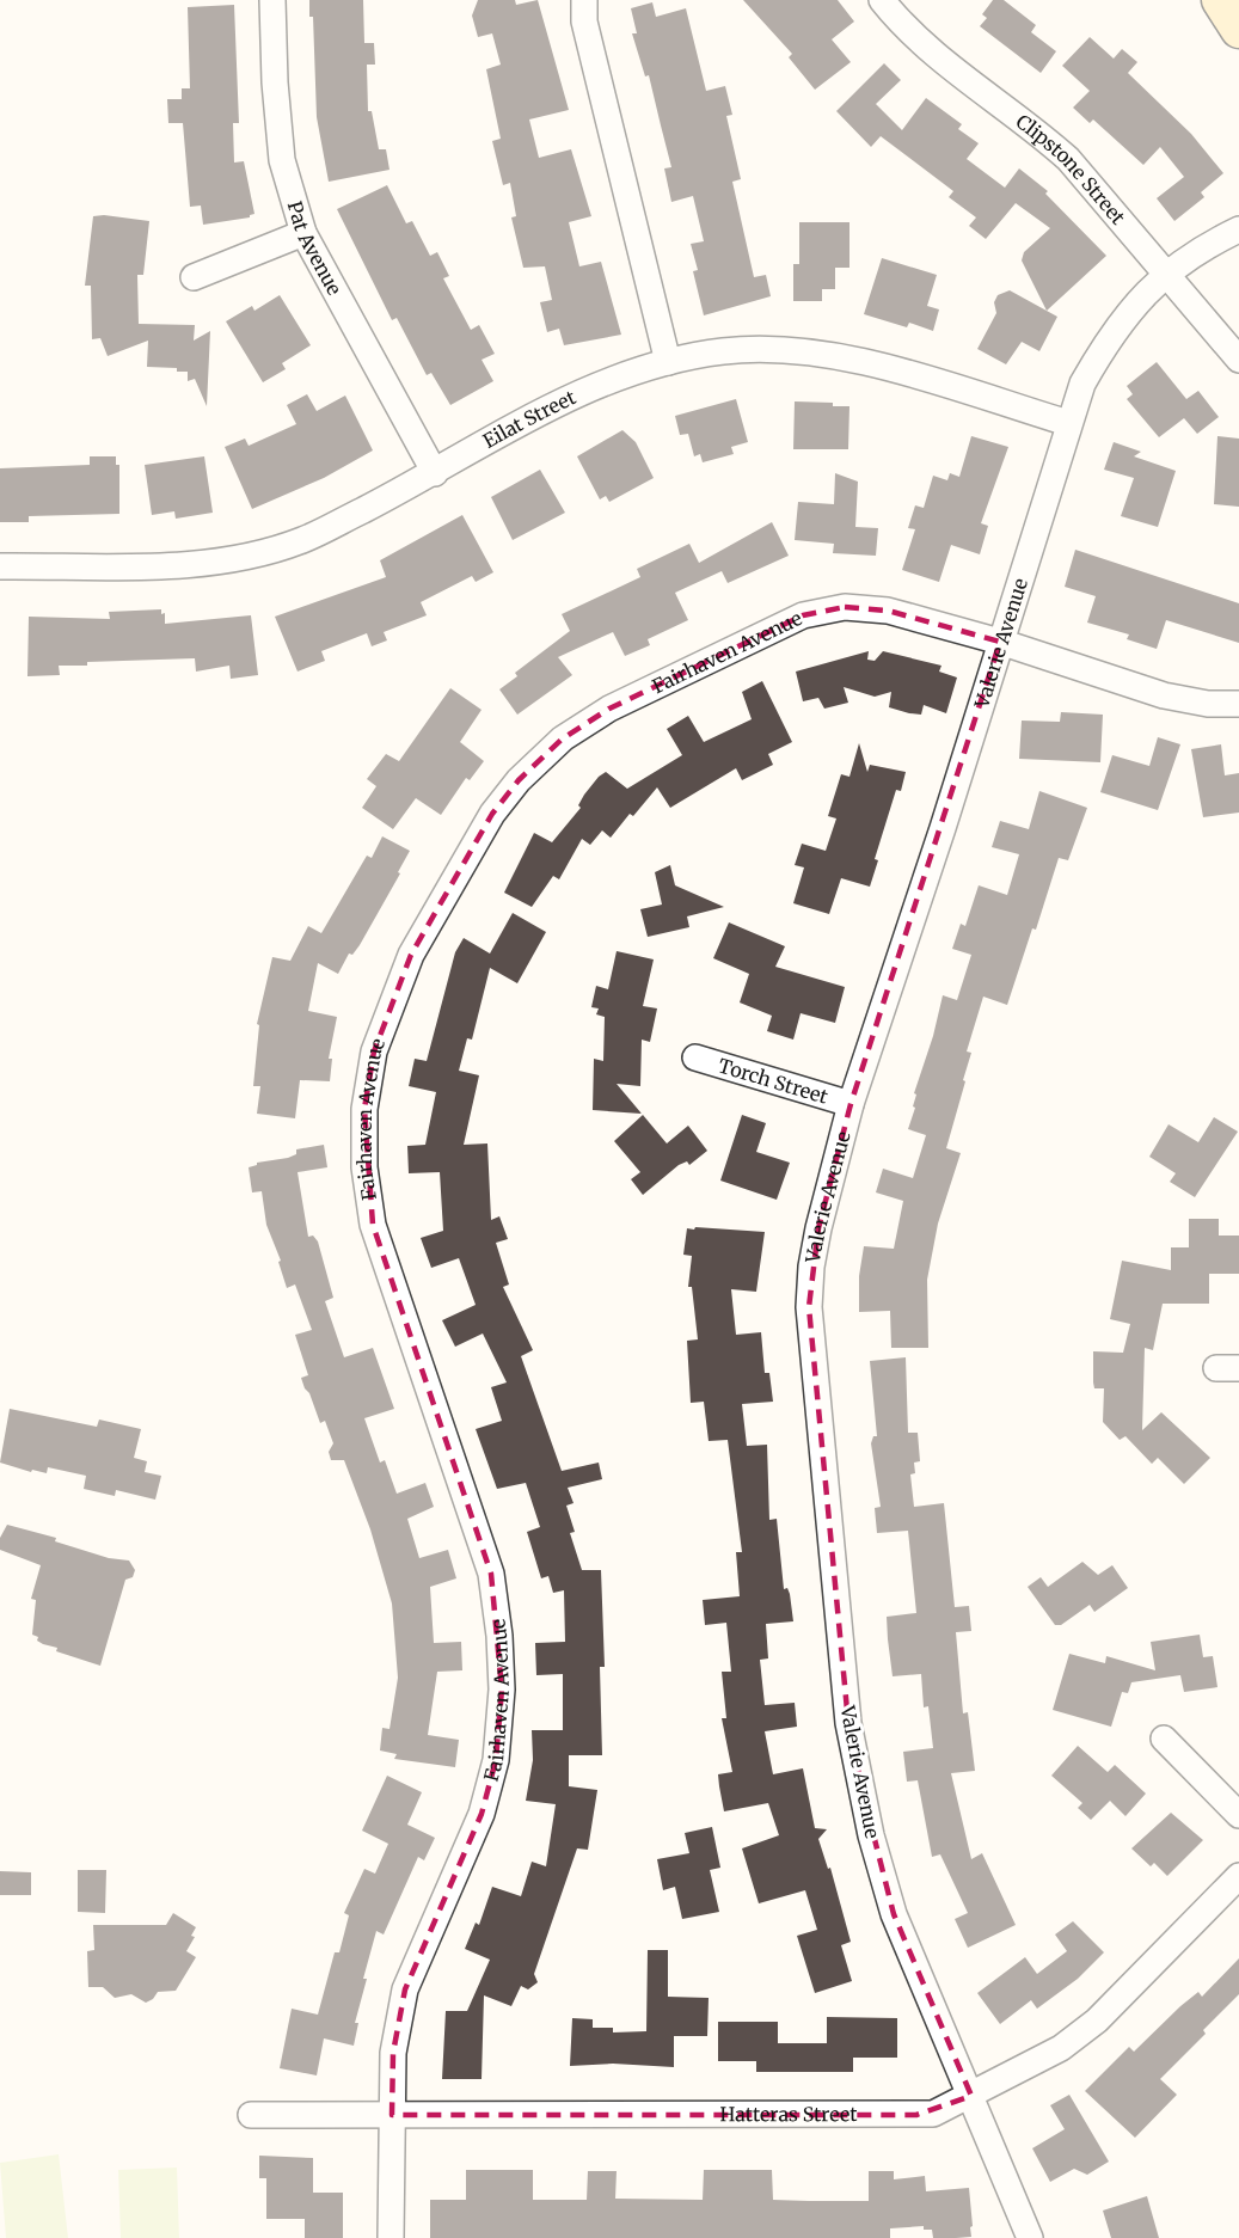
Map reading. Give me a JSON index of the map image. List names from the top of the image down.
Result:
{
  "streets": {
    "street": [
      "Clipstone Street",
      "Pat Avenue",
      "Eilat Street",
      "Valerie Avenue",
      "Fairhaven Avenue",
      "Torch Street",
      "Hatteras Street"
    ]
  },
  "crossings": [
    ["Clipstone Street", "Valerie Avenue"],
    ["Pat Avenue", "Eilat Street"],
    ["Eilat Street", "Valerie Avenue"],
    ["Valerie Avenue", "Fairhaven Avenue"],
    ["Valerie Avenue", "Torch Street"],
    ["Valerie Avenue", "Hatteras Street"],
    ["Fairhaven Avenue", "Hatteras Street"]
  ]
}
